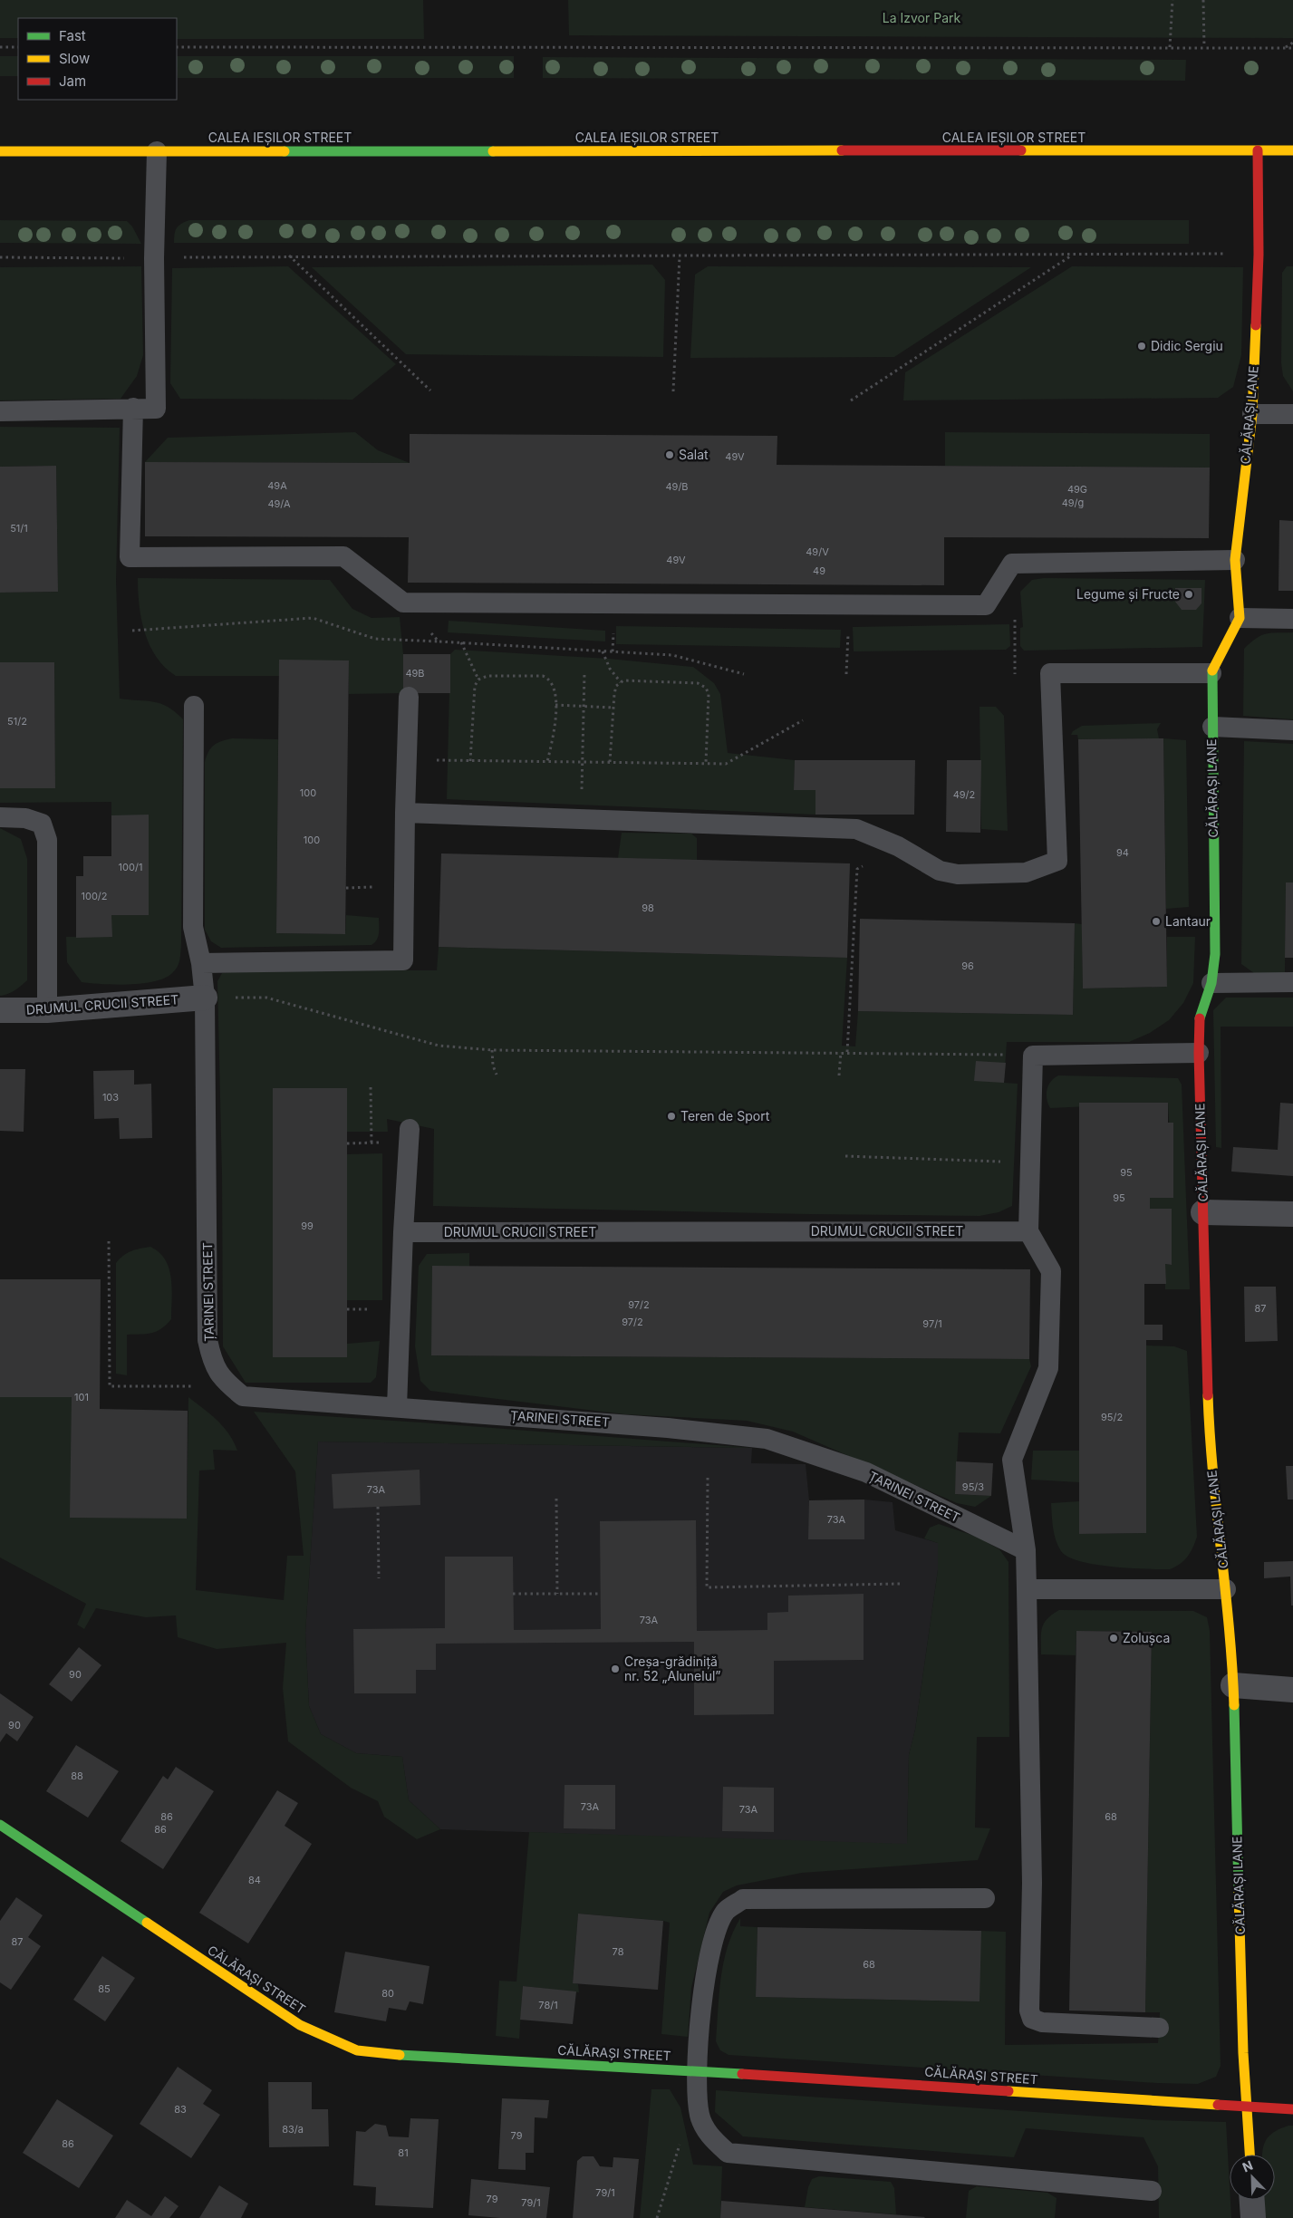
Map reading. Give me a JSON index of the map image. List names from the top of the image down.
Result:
{
  "streets": {
    "street": [
      "CALEA IEȘILOR STREET",
      "CĂLĂRAȘI LANE",
      "DRUMUL CRUCII STREET",
      "CĂLĂRAȘI STREET"
    ],
    "lane": ["ȚARINEI STREET"]
  },
  "crossings": [
    ["CALEA IEȘILOR STREET", "CĂLĂRAȘI LANE"],
    ["CĂLĂRAȘI LANE", "CĂLĂRAȘI STREET"],
    ["DRUMUL CRUCII STREET", "ȚARINEI STREET"]
  ],
  "parks": ["La Izvor Park"],
  "places": [
    "Didic Sergiu",
    "Salat",
    "Legume și Fructe",
    "Lantaur",
    "Teren de Sport",
    "Zolușca",
    "Creșa-grădiniță nr. 52 „Alunelul”"
  ],
  "house_numbers": [
    "49V",
    "49A",
    "49/B",
    "49G",
    "49/g",
    "49/A",
    "51/1",
    "49/V",
    "49V",
    "49",
    "49B",
    "51/2",
    "100",
    "49/2",
    "100",
    "94",
    "100/1",
    "100/2",
    "98",
    "96",
    "103",
    "95",
    "95",
    "99",
    "97/2",
    "87",
    "97/2",
    "97/1",
    "101",
    "95/2",
    "95/3",
    "73A",
    "73A",
    "73A",
    "90",
    "90",
    "88",
    "73A",
    "73A",
    "86",
    "68",
    "86",
    "84",
    "87",
    "78",
    "68",
    "85",
    "80",
    "78/1",
    "83",
    "83/a",
    "79",
    "86",
    "81",
    "79/1",
    "79",
    "79/1"
  ],
  "legend": ["Fast", "Slow", "Jam"],
  "north": "top left"
}
